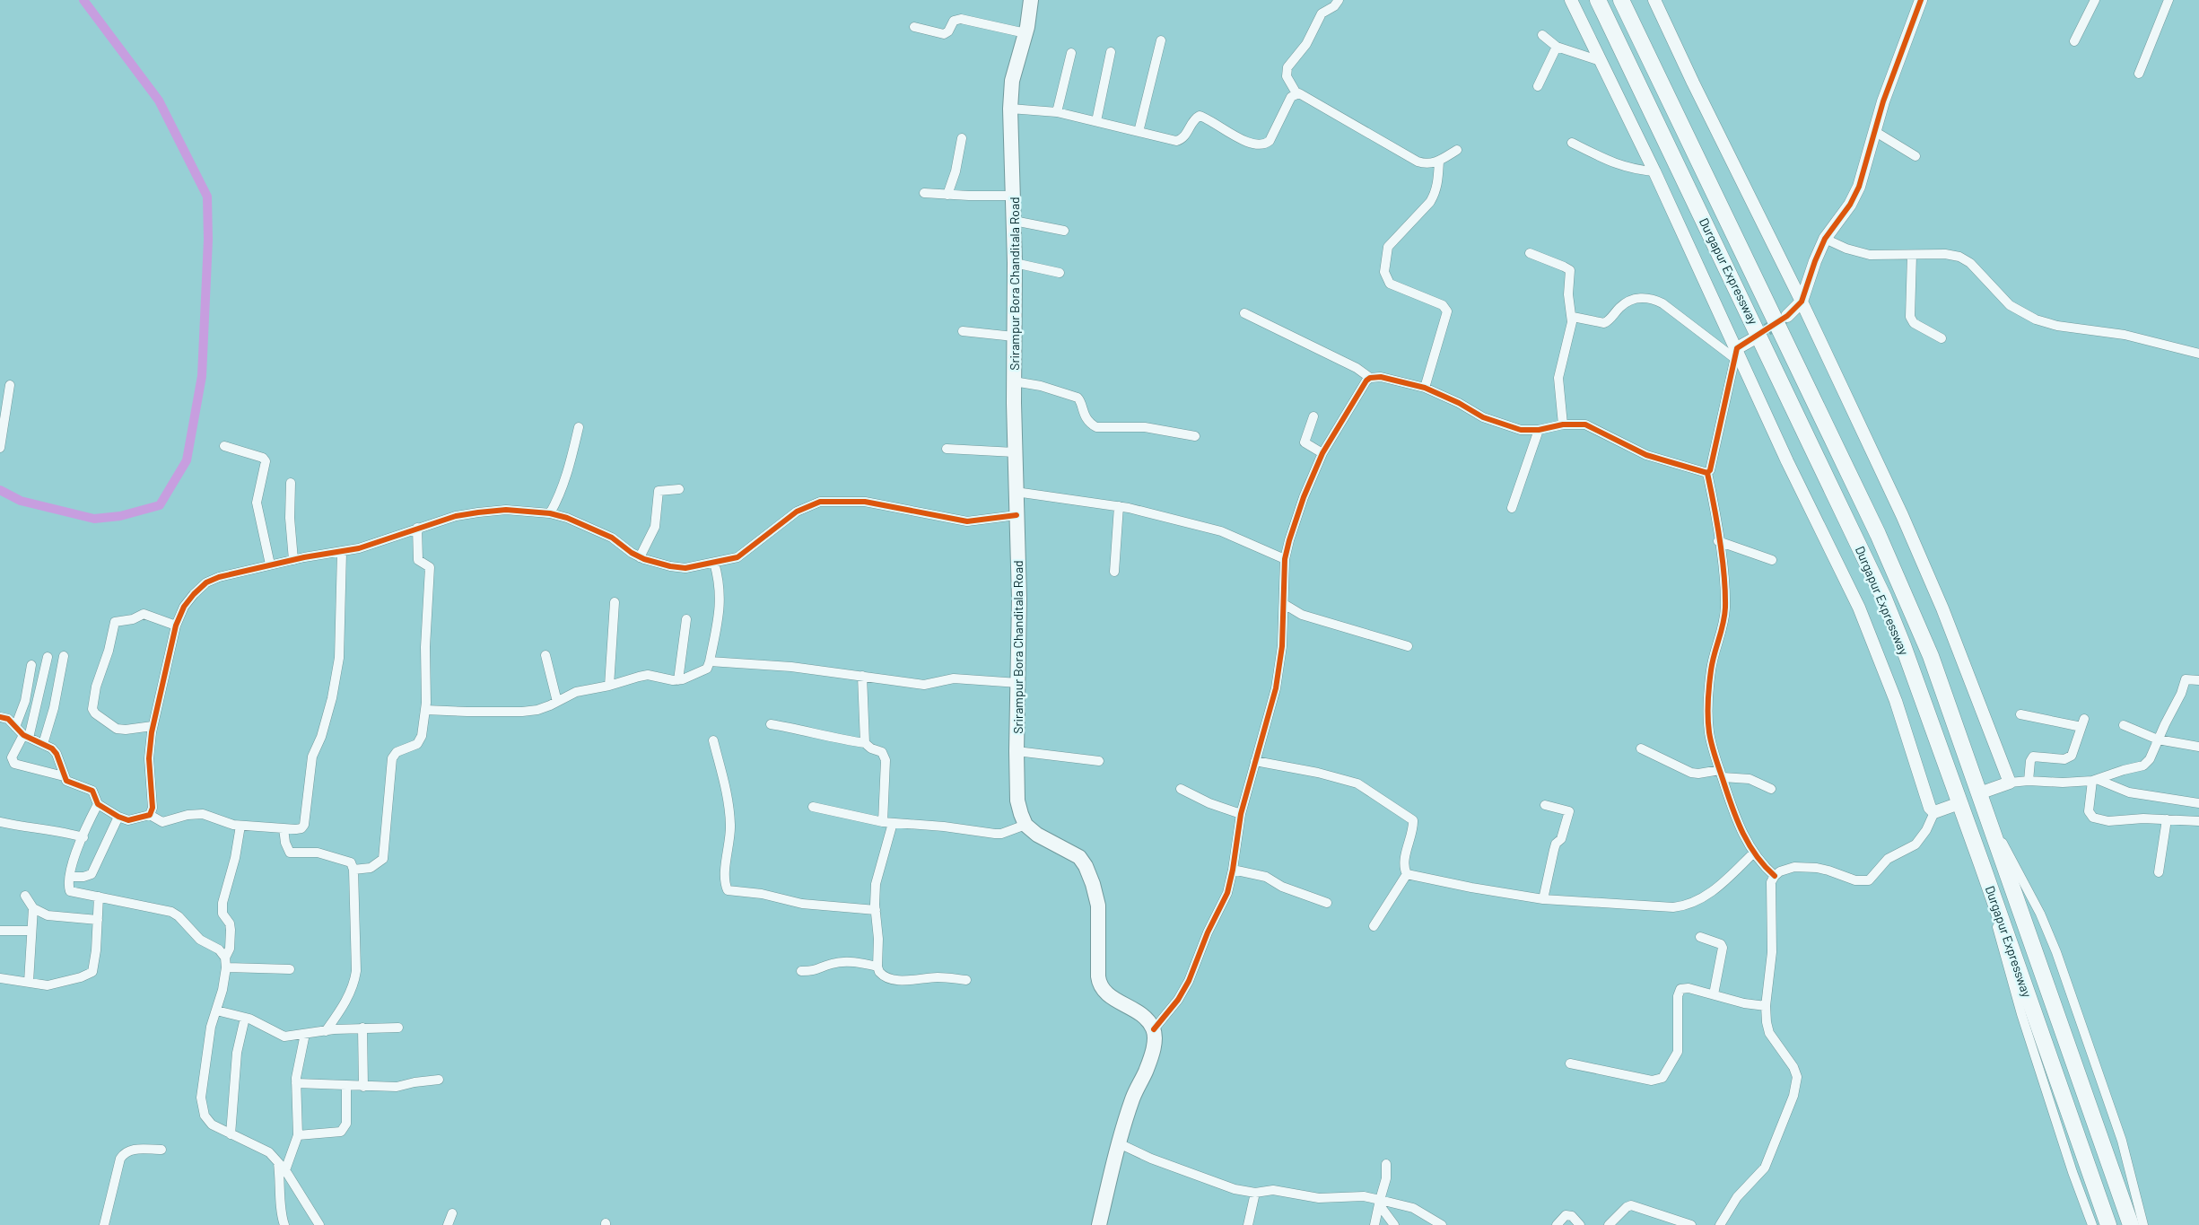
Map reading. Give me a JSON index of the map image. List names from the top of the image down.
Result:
{
  "streets": {
    "highway": ["Durgapur Expressway"],
    "main road": ["Srirampur Bora Chanditala Road"]
  }
}
